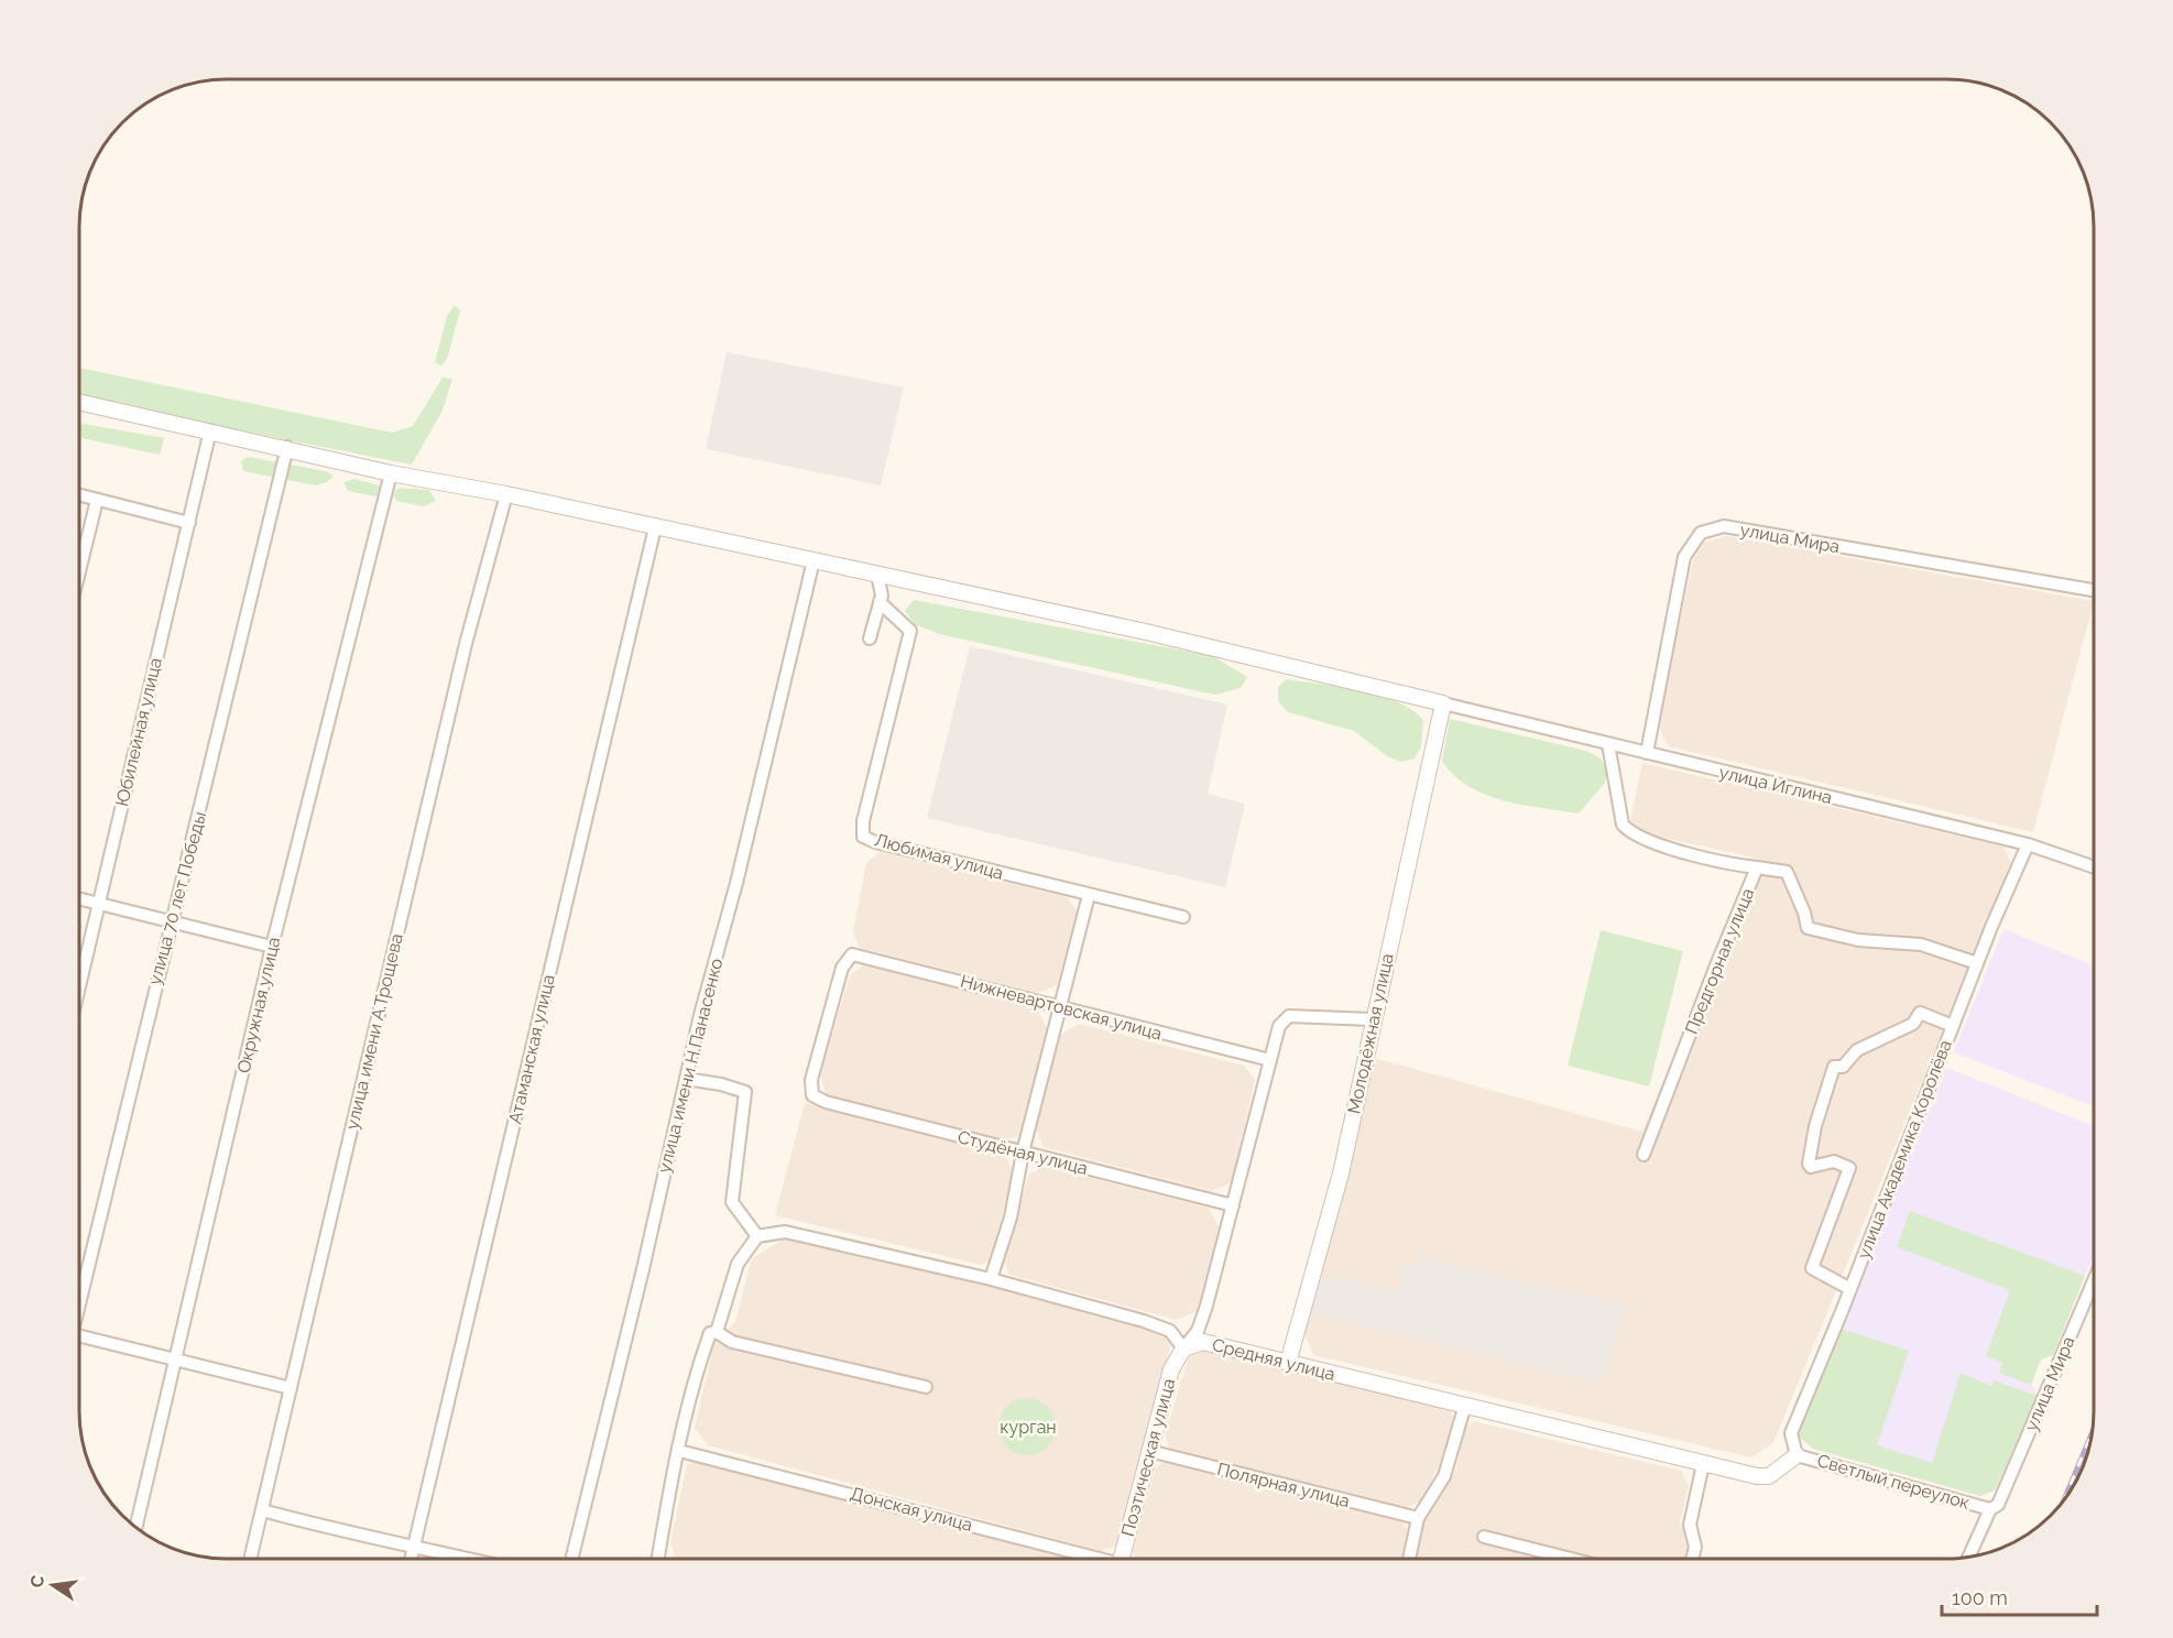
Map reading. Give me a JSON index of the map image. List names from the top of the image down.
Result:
{
  "streets": {
    "street": [
      "улица Мира",
      "Юбилейная улица",
      "улица Иглина",
      "Любимая улица",
      "улица 70 лет Победы",
      "Предгорная улица",
      "Окружная улица",
      "Нижневартовская улица",
      "улица имени А.Трощева",
      "Молодёжная улица",
      "Атаманская улица",
      "улица имени Н.Панасенко",
      "улица Академика Королёва",
      "Студёная улица",
      "Средняя улица",
      "Поэтическая улица",
      "Светлый переулок",
      "Полярная улица",
      "Донская улица"
    ]
  },
  "crossings": [
    ["улица Мира", "улица Иглина"],
    ["улица Мира", "Светлый переулок"],
    ["улица Иглина", "Предгорная улица"],
    ["улица Иглина", "Молодёжная улица"],
    ["улица Иглина", "улица Академика Королёва"],
    ["Нижневартовская улица", "Студёная улица"],
    ["Молодёжная улица", "Средняя улица"],
    ["улица Академика Королёва", "Средняя улица"],
    ["улица Академика Королёва", "Светлый переулок"],
    ["Средняя улица", "Поэтическая улица"],
    ["Средняя улица", "Светлый переулок"],
    ["Поэтическая улица", "Полярная улица"]
  ],
  "parks": ["курган"],
  "scale_bar": "100 m",
  "north": "left"
}
